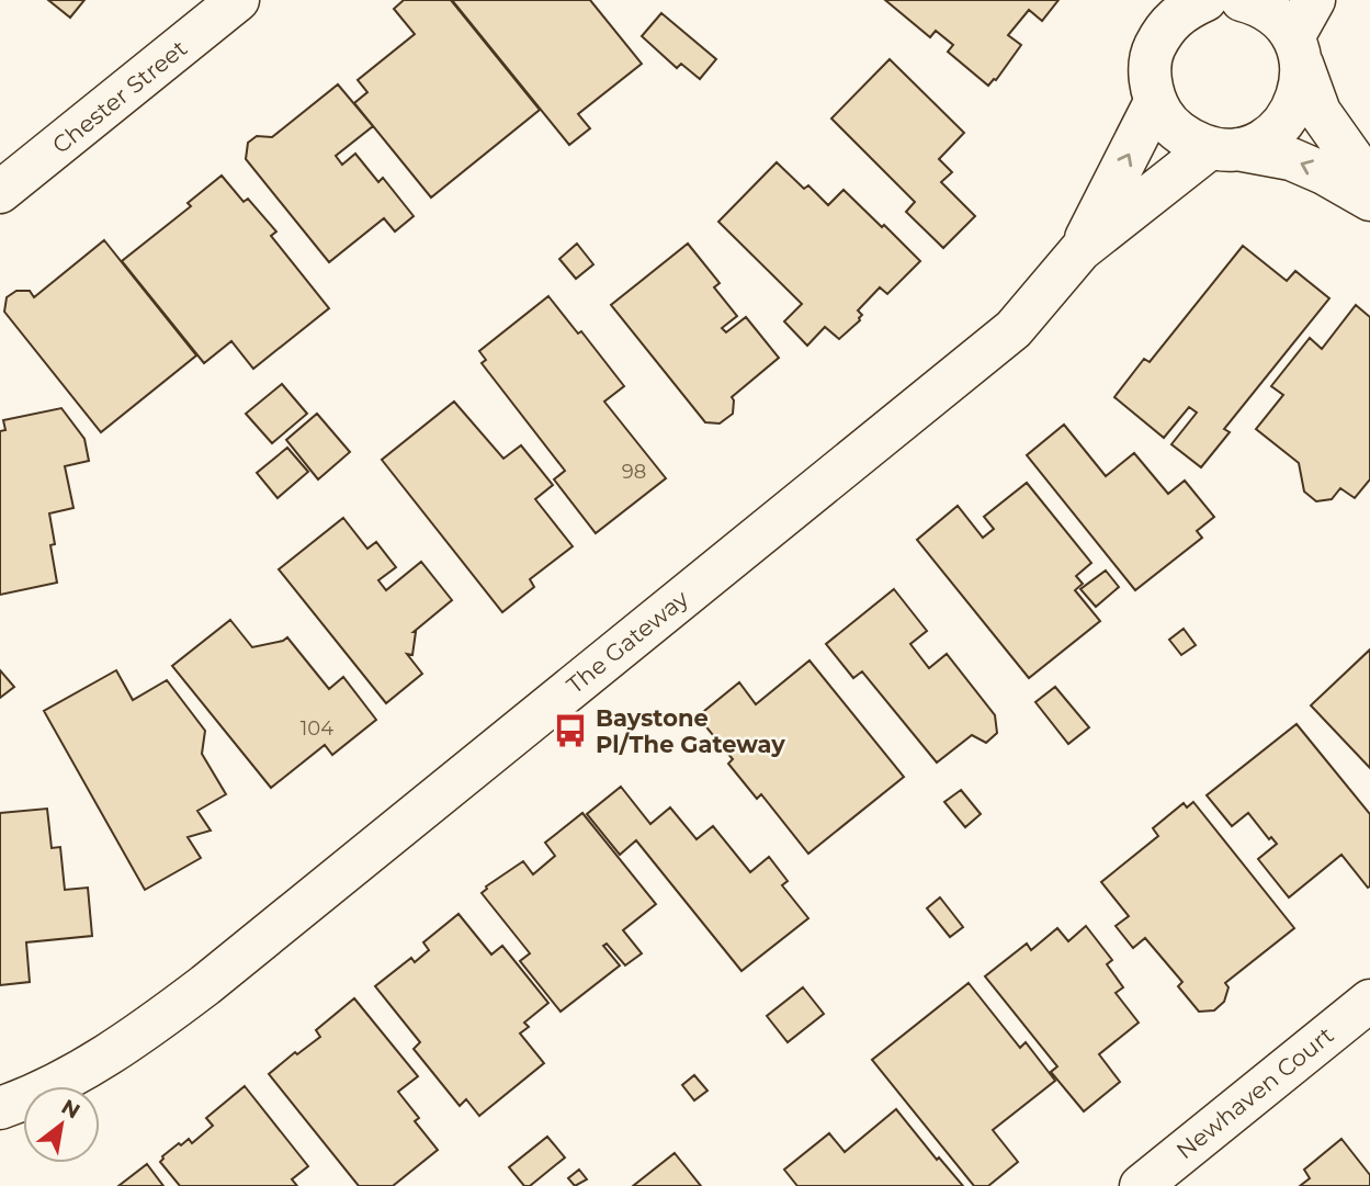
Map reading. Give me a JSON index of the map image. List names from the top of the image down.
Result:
{
  "streets": {
    "street": ["Chester Street", "The Gateway", "Newhaven Court"]
  },
  "places": {
    "bus stop": ["Baystone Pl/The Gateway"]
  },
  "house_numbers": ["98", "104"],
  "north": "top right"
}
